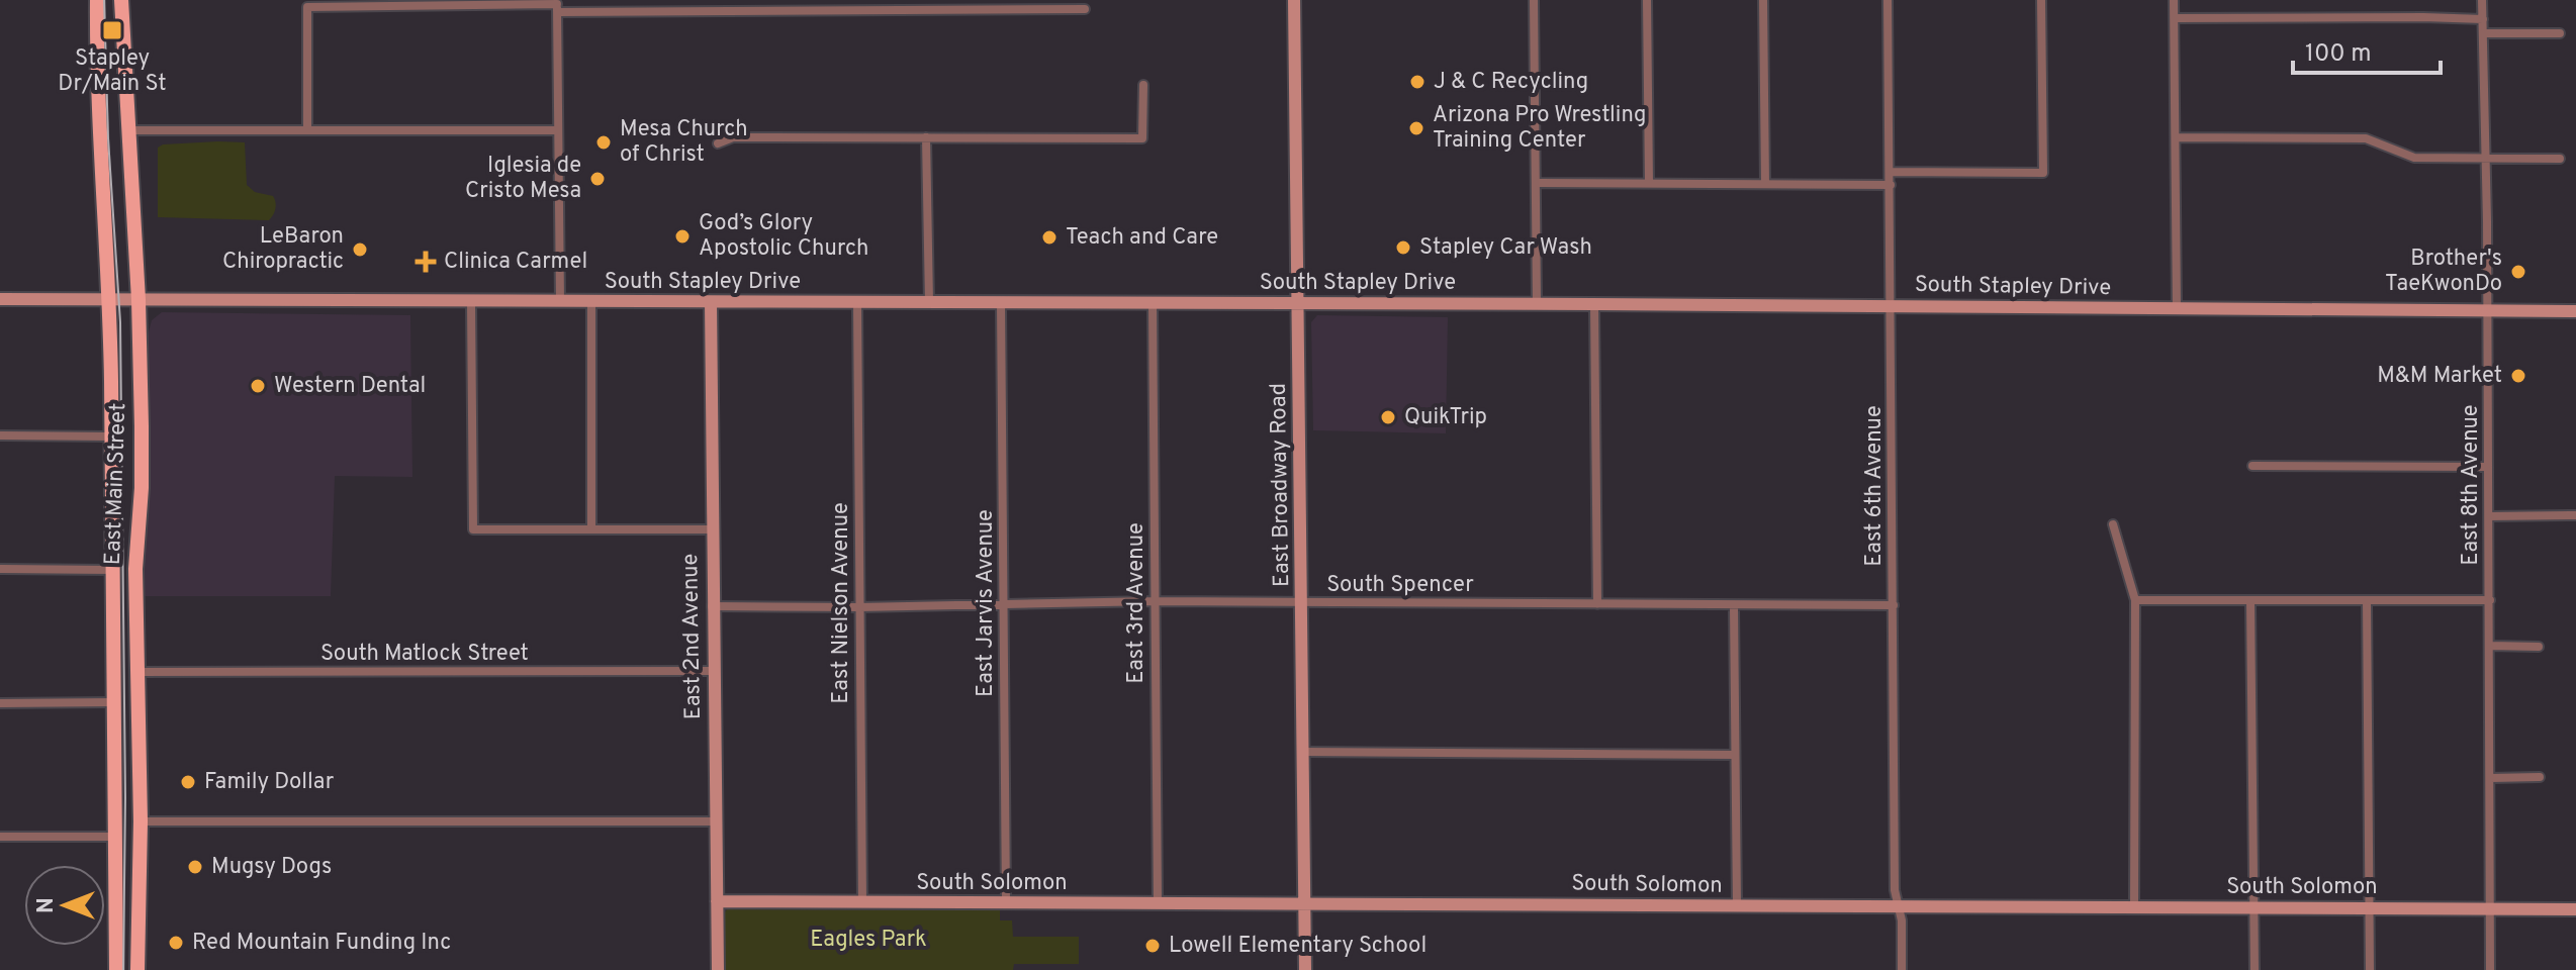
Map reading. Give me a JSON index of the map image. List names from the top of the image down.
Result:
{
  "streets": {
    "main road": [
      "South Stapley Drive",
      "East Main Street",
      "East Broadway Road",
      "East 2nd Avenue",
      "South Solomon"
    ],
    "street": [
      "East 8th Avenue",
      "East 6th Avenue",
      "South Spencer",
      "East Nielson Avenue",
      "East Jarvis Avenue",
      "East 3rd Avenue",
      "South Matlock Street"
    ]
  },
  "crossings": [
    ["South Stapley Drive", "East Main Street"],
    ["South Stapley Drive", "East Broadway Road"],
    ["South Stapley Drive", "East 8th Avenue"],
    ["South Stapley Drive", "East 6th Avenue"],
    ["South Stapley Drive", "East Nielson Avenue"],
    ["South Stapley Drive", "East Jarvis Avenue"],
    ["South Stapley Drive", "East 3rd Avenue"],
    ["South Stapley Drive", "East 2nd Avenue"],
    ["East Main Street", "South Matlock Street"],
    ["East Broadway Road", "South Spencer"],
    ["East Broadway Road", "South Solomon"],
    ["East 8th Avenue", "South Solomon"],
    ["East 6th Avenue", "South Spencer"],
    ["East 6th Avenue", "South Solomon"],
    ["South Spencer", "East Nielson Avenue"],
    ["South Spencer", "East Jarvis Avenue"],
    ["South Spencer", "East 3rd Avenue"],
    ["South Spencer", "East 2nd Avenue"],
    ["East Nielson Avenue", "South Solomon"],
    ["East Jarvis Avenue", "South Solomon"],
    ["East 3rd Avenue", "South Solomon"],
    ["East 2nd Avenue", "South Matlock Street"],
    ["East 2nd Avenue", "South Solomon"]
  ],
  "parks": ["Eagles Park"],
  "places": {
    "transit": ["Stapley Dr/Main St"],
    "other": [
      "J & C Recycling",
      "Arizona Pro Wrestling Training Center",
      "Mesa Church of Christ",
      "Iglesia de Cristo Mesa",
      "God’s Glory Apostolic Church",
      "Teach and Care",
      "Stapley Car Wash",
      "LeBaron Chiropractic",
      "Brother's TaeKwonDo",
      "M&M Market",
      "Western Dental",
      "QuikTrip",
      "Family Dollar",
      "Mugsy Dogs",
      "Red Mountain Funding Inc",
      "Lowell Elementary School"
    ],
    "health": ["Clinica Carmel"]
  },
  "scale_bar": "100 m",
  "north": "left"
}
